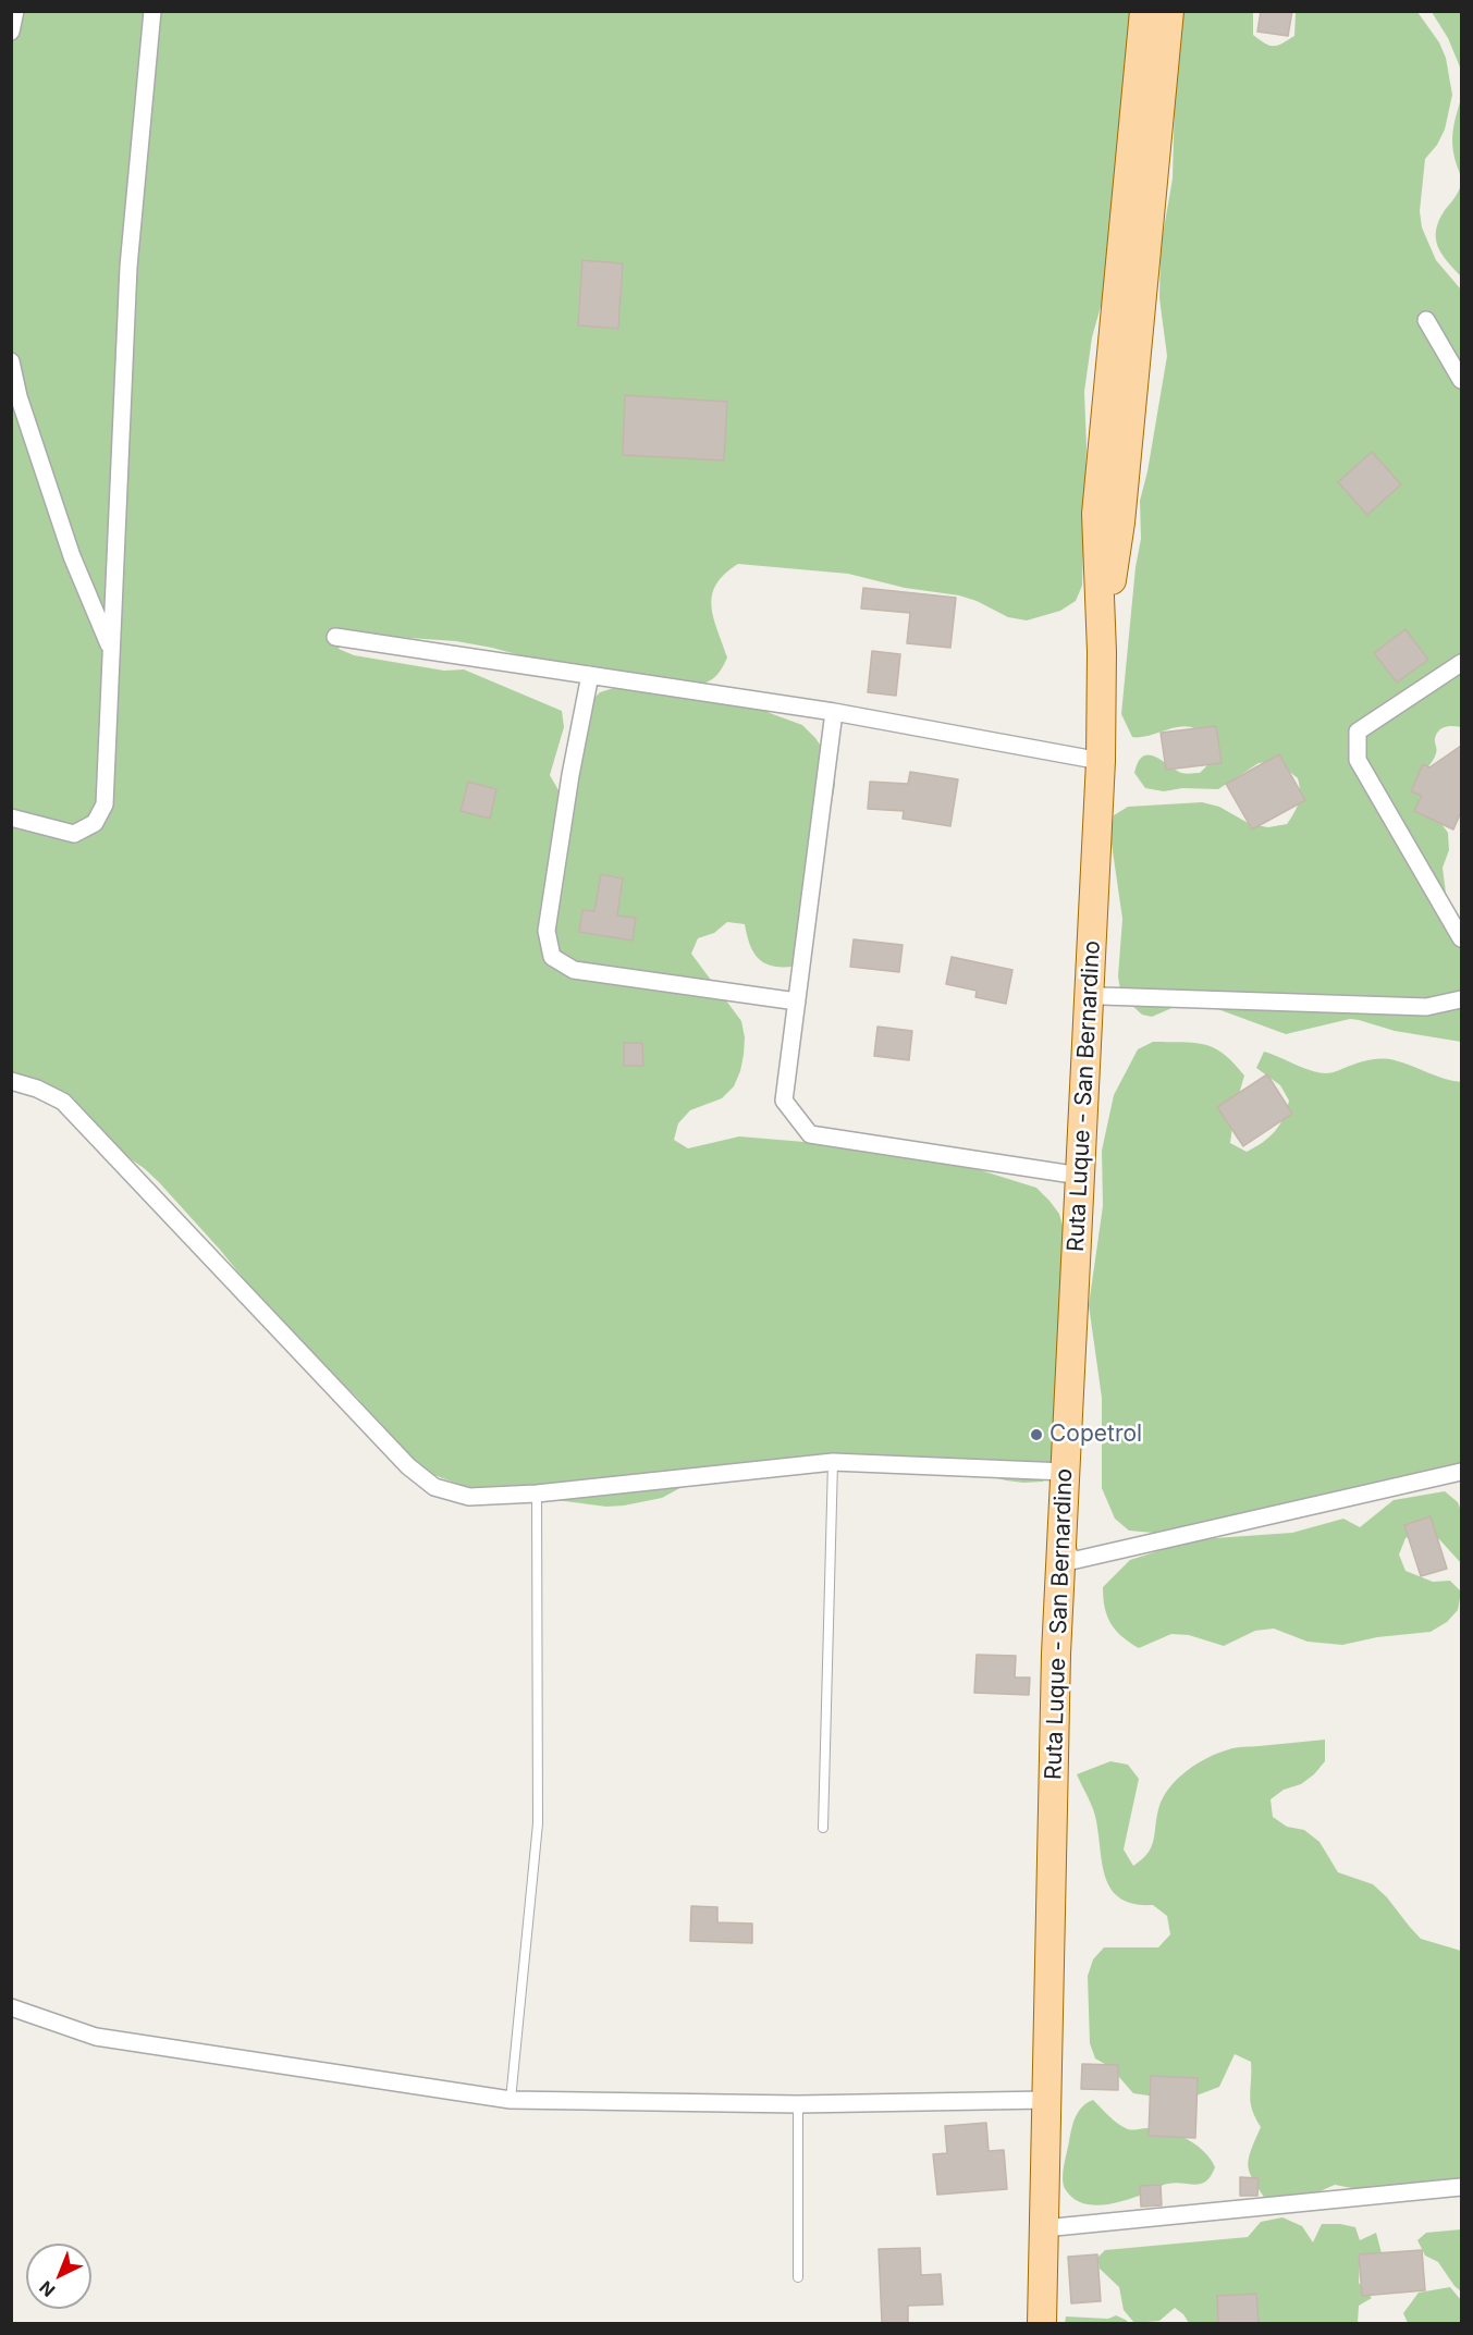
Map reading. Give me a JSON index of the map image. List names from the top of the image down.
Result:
{
  "streets": {
    "main road": ["Ruta Luque - San Bernardino"]
  },
  "places": ["Copetrol"],
  "north": "bottom left"
}
